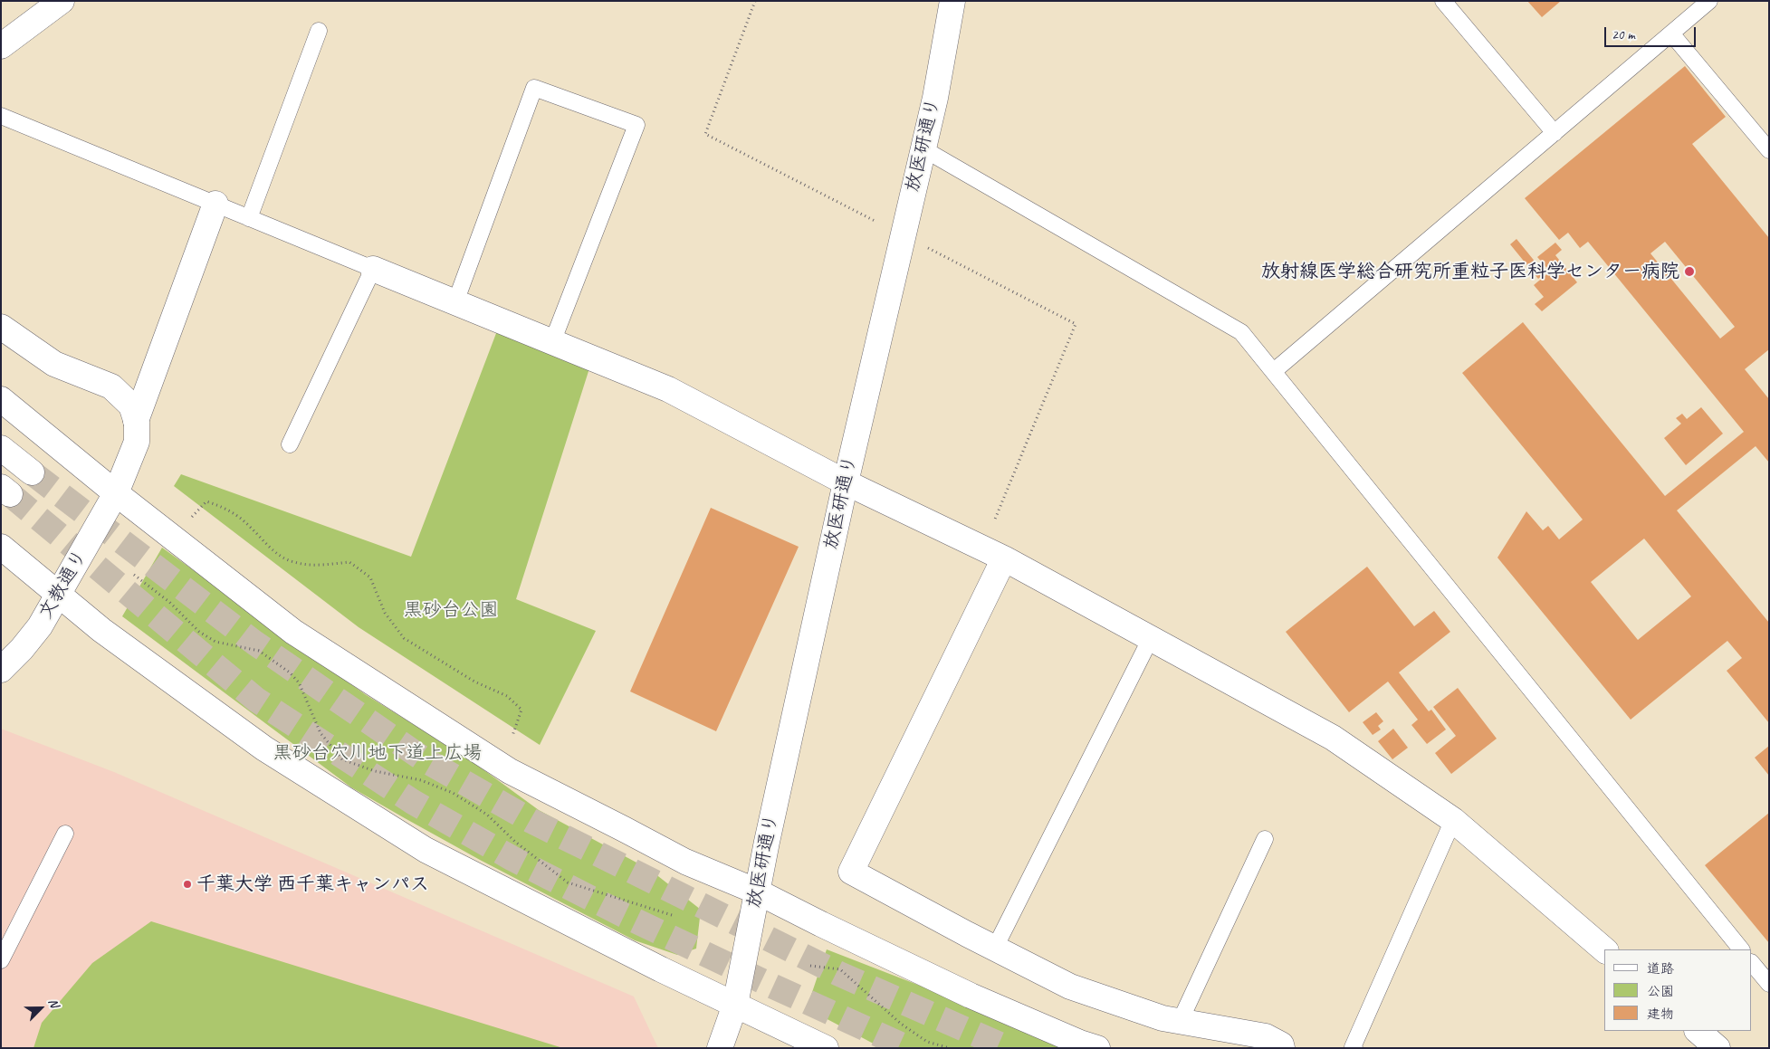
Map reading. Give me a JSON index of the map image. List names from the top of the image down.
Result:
{
  "streets": {
    "street": ["放医研通り", "文教通り"]
  },
  "parks": ["黒砂台公園", "黒砂台穴川地下道上広場"],
  "places": ["放射線医学総合研究所重粒子医科学センター病院", "千葉大学 西千葉キャンパス"],
  "legend": ["道路", "公園", "建物"],
  "scale_bar": "20 m",
  "north": "top right"
}
